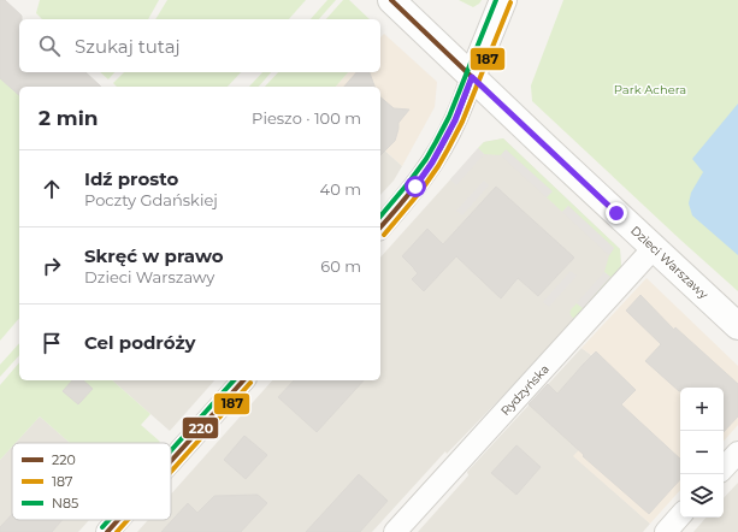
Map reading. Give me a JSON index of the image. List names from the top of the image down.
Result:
{
  "streets": {
    "street": ["Dzieci Warszawy", "Rydzyńska"]
  },
  "crossings": [
    ["Dzieci Warszawy", "Rydzyńska"]
  ],
  "parks": ["Park Achera"],
  "lines": ["transit line 220", "transit line N85", "transit line 187"],
  "legend": ["220", "187", "N85"],
  "page": {
    "search": "Szukaj tutaj",
    "heading": ["2 min", "Pieszo · 100 m"],
    "list": [
      ["Idź prosto", "Poczty Gdańskiej", "40 m"],
      ["Skręć w prawo", "Dzieci Warszawy", "60 m"],
      "Cel podróży"
    ],
    "map_buttons": ["+", "−"]
  }
}
